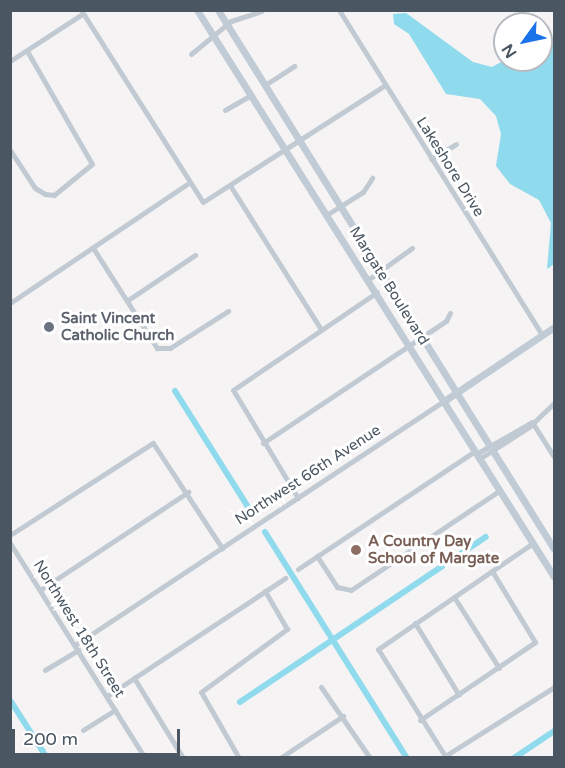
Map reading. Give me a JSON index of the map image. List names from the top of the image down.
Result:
{
  "streets": {
    "street": [
      "Lakeshore Drive",
      "Margate Boulevard",
      "Northwest 66th Avenue",
      "Northwest 18th Street"
    ]
  },
  "crossings": [
    ["Lakeshore Drive", "Northwest 66th Avenue"],
    ["Margate Boulevard", "Northwest 66th Avenue"],
    ["Northwest 66th Avenue", "Northwest 18th Street"]
  ],
  "places": ["Saint Vincent Catholic Church", "A Country Day School of Margate"],
  "scale_bar": "200 m",
  "north": "bottom left"
}
